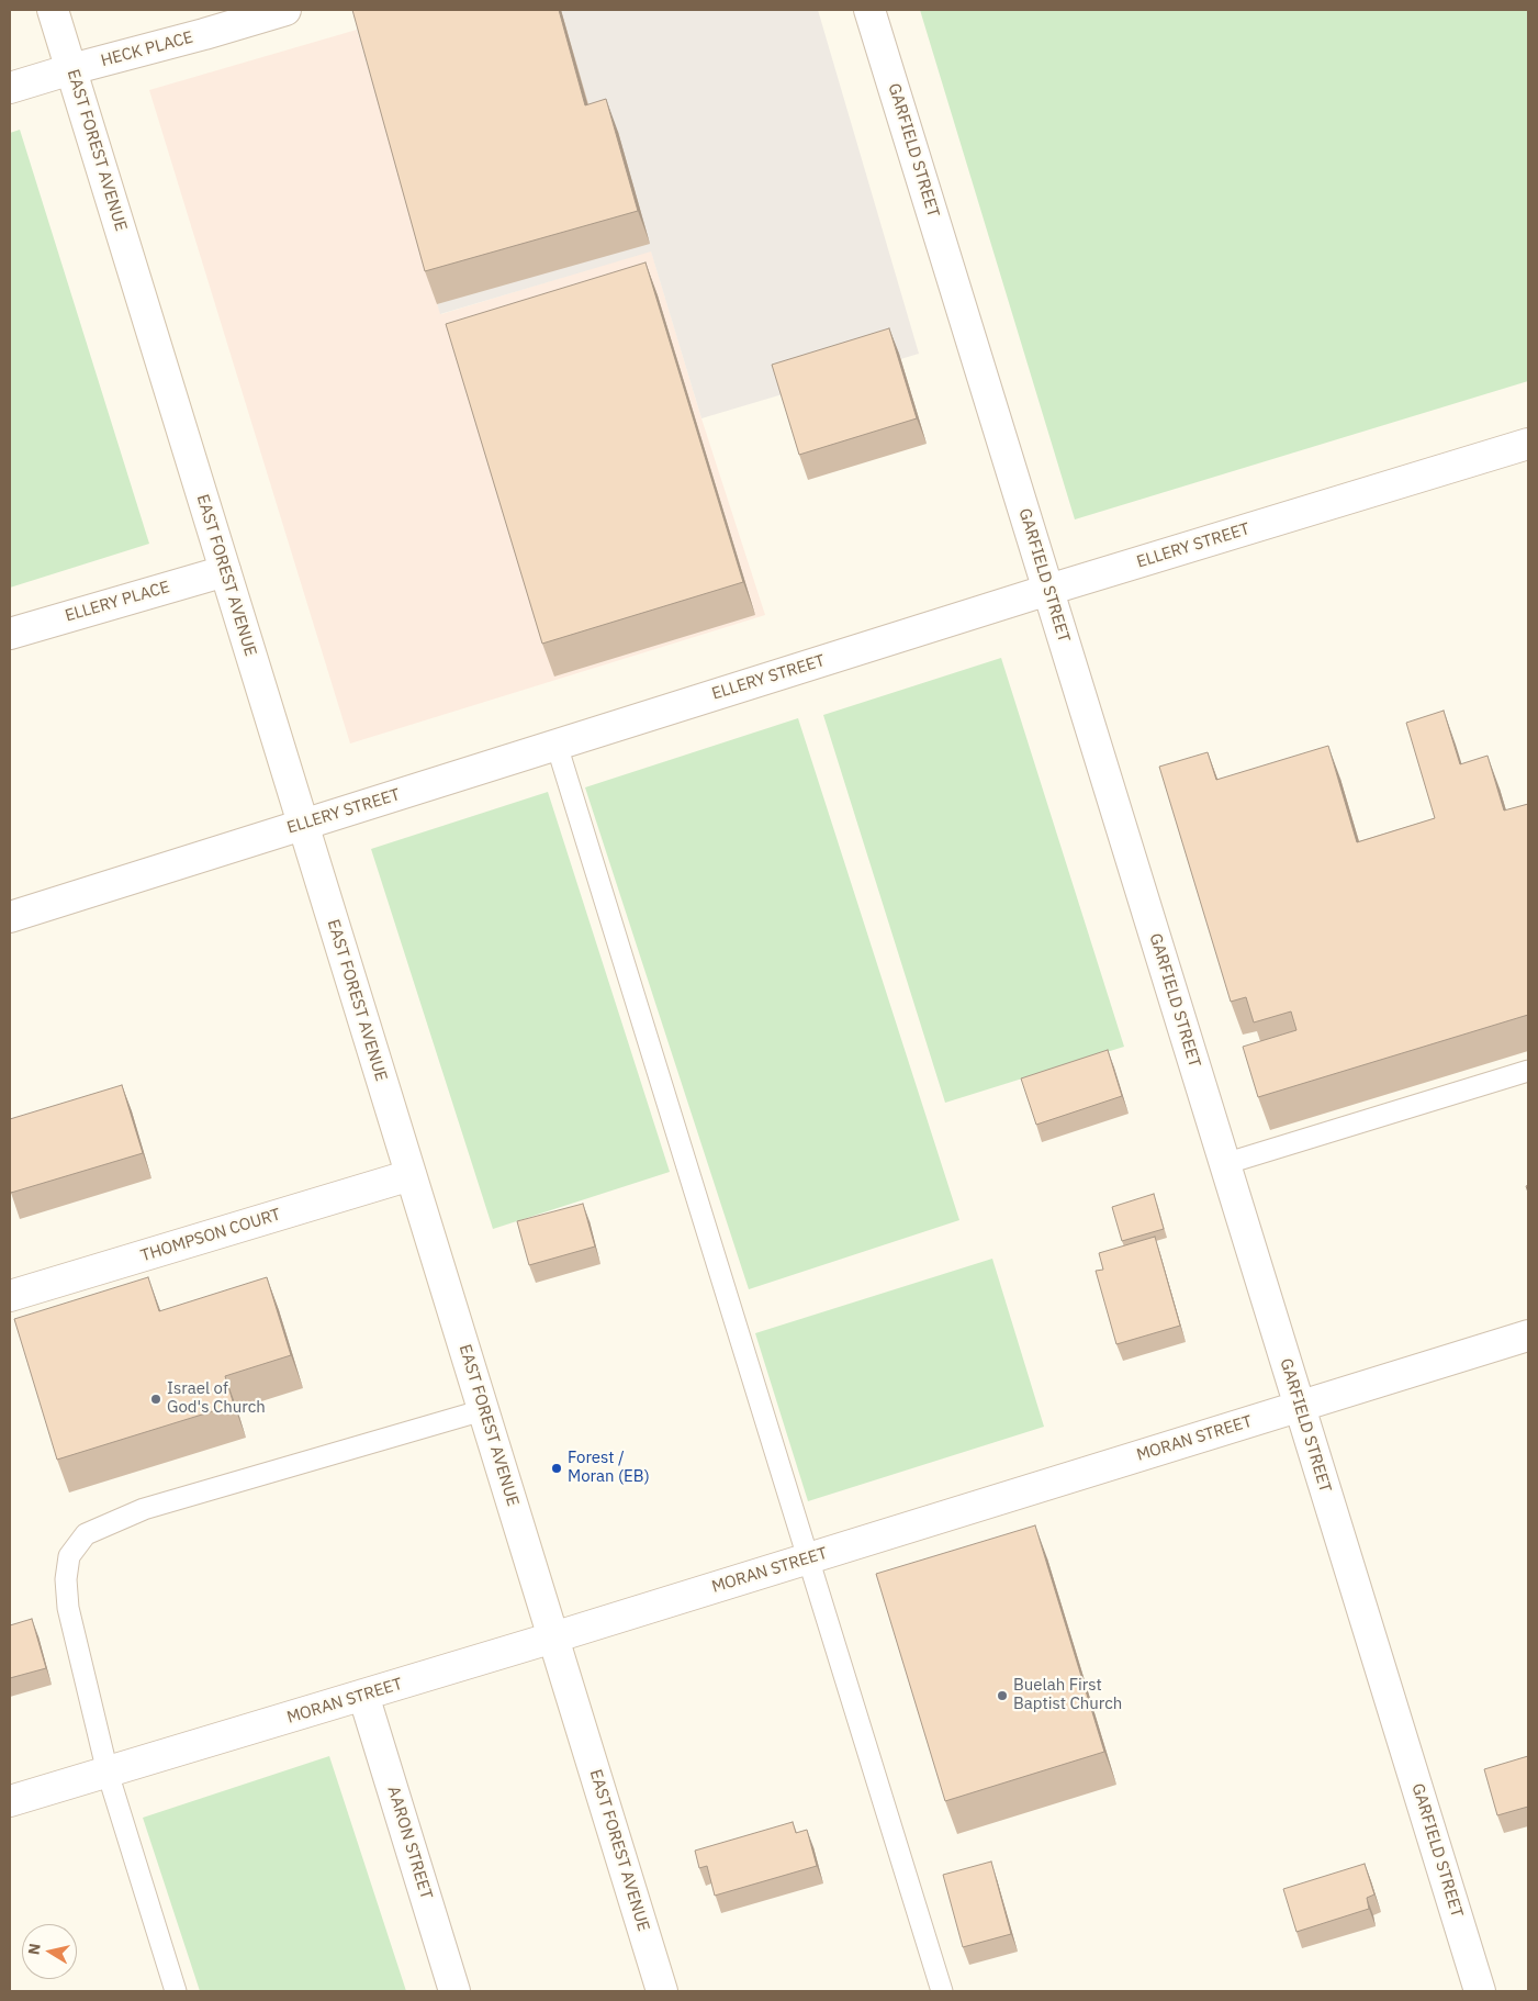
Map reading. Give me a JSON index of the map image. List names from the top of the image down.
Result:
{
  "streets": {
    "street": [
      "HECK PLACE",
      "EAST FOREST AVENUE",
      "GARFIELD STREET",
      "ELLERY STREET",
      "ELLERY PLACE",
      "THOMPSON COURT",
      "MORAN STREET",
      "AARON STREET"
    ]
  },
  "crossings": [
    ["HECK PLACE", "EAST FOREST AVENUE"],
    ["EAST FOREST AVENUE", "ELLERY STREET"],
    ["EAST FOREST AVENUE", "ELLERY PLACE"],
    ["EAST FOREST AVENUE", "THOMPSON COURT"],
    ["EAST FOREST AVENUE", "MORAN STREET"],
    ["GARFIELD STREET", "ELLERY STREET"],
    ["GARFIELD STREET", "MORAN STREET"],
    ["MORAN STREET", "AARON STREET"]
  ],
  "places": ["Israel of God's Church", "Forest / Moran (EB)", "Buelah First Baptist Church"],
  "north": "left"
}
